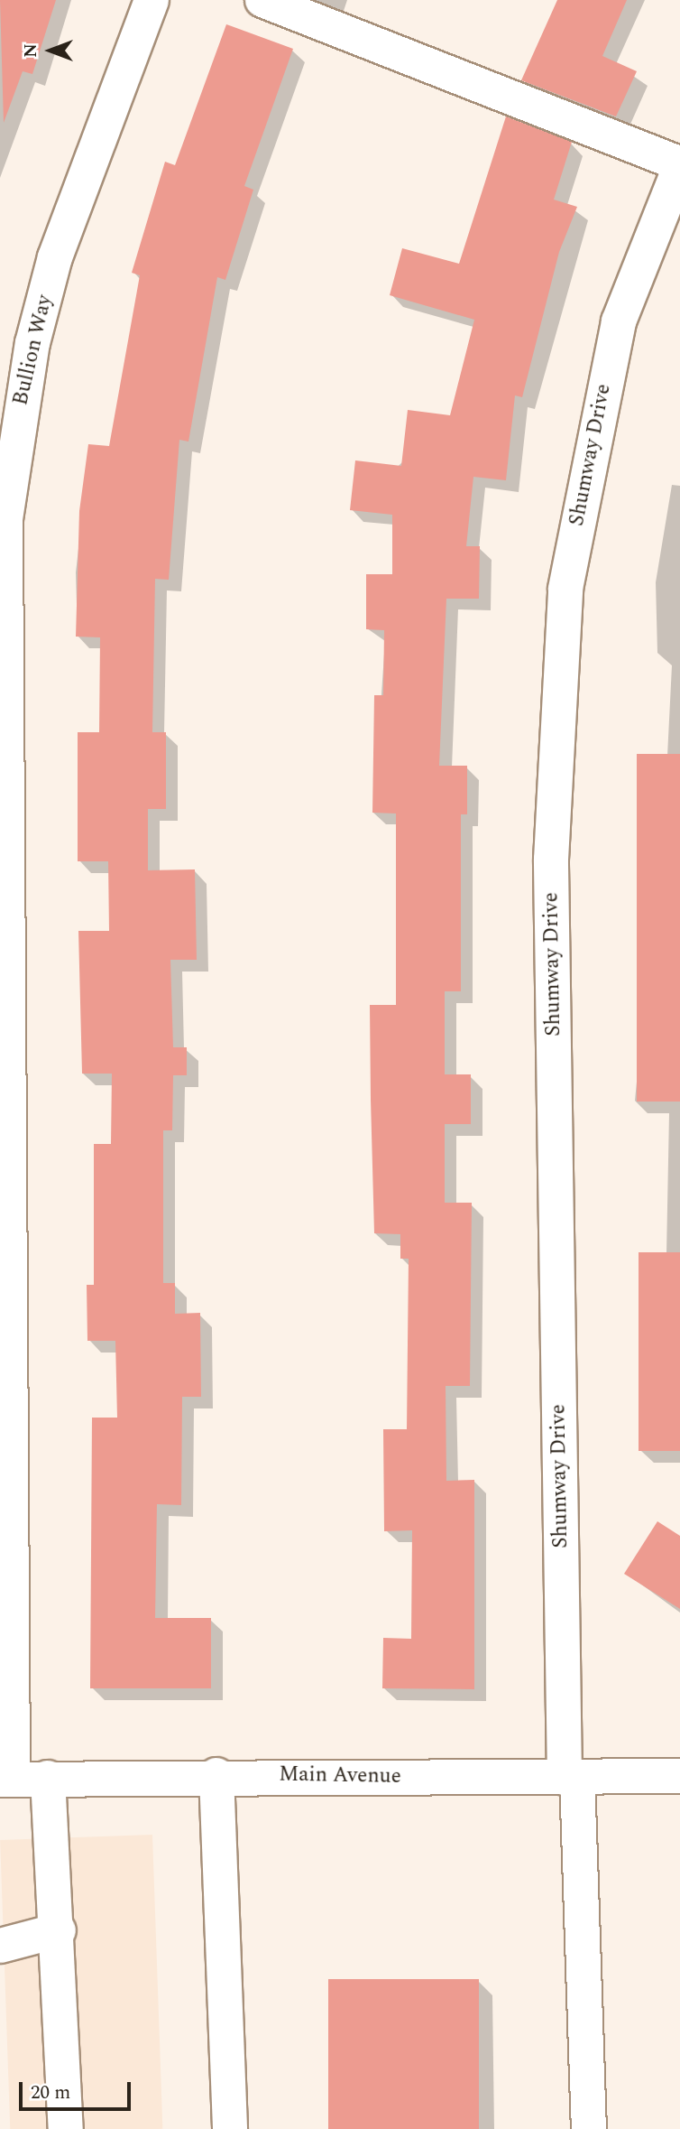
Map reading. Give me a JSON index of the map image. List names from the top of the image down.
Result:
{
  "streets": {
    "street": ["Bullion Way", "Shumway Drive", "Main Avenue"]
  },
  "crossings": [
    ["Bullion Way", "Main Avenue"],
    ["Shumway Drive", "Main Avenue"]
  ],
  "scale_bar": "20 m",
  "north": "left"
}
